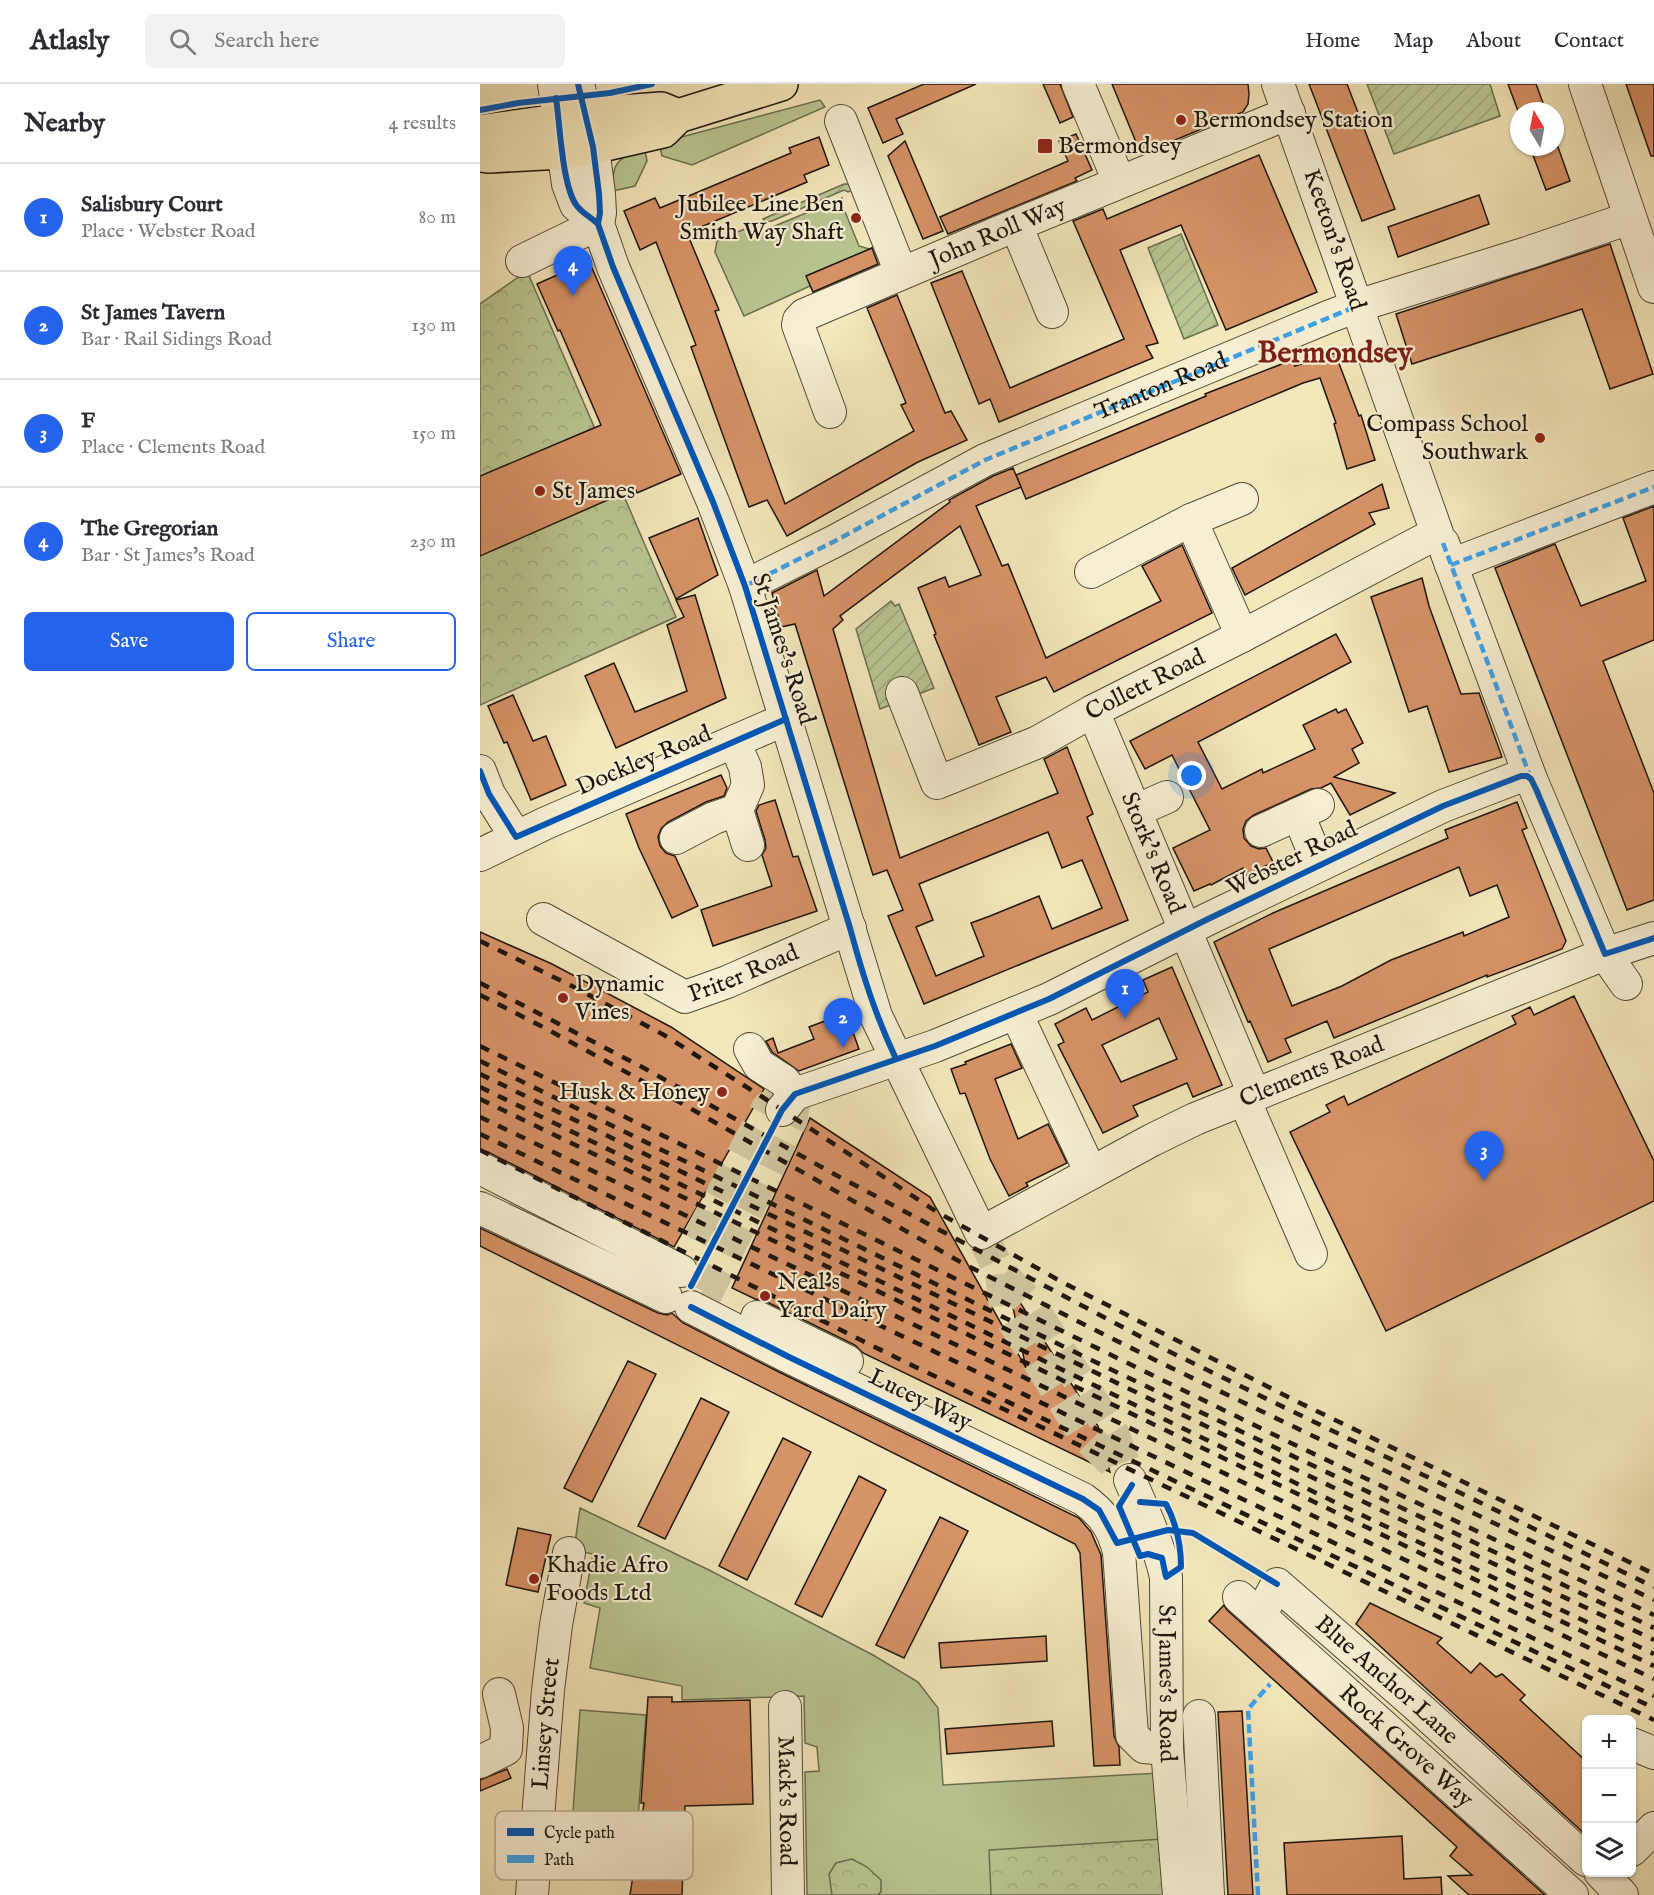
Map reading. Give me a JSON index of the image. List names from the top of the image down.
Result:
{
  "streets": {
    "street": [
      "John Roll Way",
      "Keeton's Road",
      "Tranton Road",
      "St James's Road",
      "Collett Road",
      "Dockley Road",
      "Stork's Road",
      "Webster Road",
      "Priter Road",
      "Clements Road",
      "Lucey Way",
      "Blue Anchor Lane",
      "Linsey Street",
      "Rock Grove Way",
      "Mack's Road"
    ]
  },
  "crossings": [
    ["John Roll Way", "Keeton's Road"],
    ["Keeton's Road", "Tranton Road"],
    ["Keeton's Road", "Collett Road"],
    ["Keeton's Road", "Webster Road"],
    ["Tranton Road", "St James's Road"],
    ["St James's Road", "Dockley Road"],
    ["St James's Road", "Webster Road"],
    ["St James's Road", "Priter Road"],
    ["St James's Road", "Clements Road"],
    ["St James's Road", "Lucey Way"],
    ["Collett Road", "Stork's Road"],
    ["Stork's Road", "Webster Road"],
    ["Stork's Road", "Clements Road"],
    ["Blue Anchor Lane", "Rock Grove Way"]
  ],
  "districts": ["Bermondsey"],
  "places": {
    "other": [
      "Bermondsey Station",
      "Jubilee Line Ben Smith Way Shaft",
      "Compass School Southwark",
      "St James",
      "Dynamic Vines",
      "Husk & Honey",
      "Neal's Yard Dairy",
      "Khadie Afro Foods Ltd"
    ],
    "transit": ["Bermondsey"]
  },
  "legend": ["Cycle path", "Path"],
  "north": "top",
  "page": {
    "header": "Atlasly",
    "search": "Search here",
    "nav": [
      "Home",
      "Map",
      "About",
      "Contact"
    ],
    "heading": ["Nearby", "4 results"],
    "list": [
      {
        "mark": "1",
        "name": "Salisbury Court",
        "note": "Place · Webster Road",
        "value": "80 m"
      },
      {
        "mark": "2",
        "name": "St James Tavern",
        "note": "Bar · Rail Sidings Road",
        "value": "130 m"
      },
      {
        "mark": "3",
        "name": "F",
        "note": "Place · Clements Road",
        "value": "150 m"
      },
      {
        "mark": "4",
        "name": "The Gregorian",
        "note": "Bar · St James's Road",
        "value": "230 m"
      }
    ],
    "pins": [
      "4",
      "1",
      "2",
      "3"
    ],
    "buttons": ["Save", "Share"],
    "map_buttons": ["+", "−"]
  }
}
